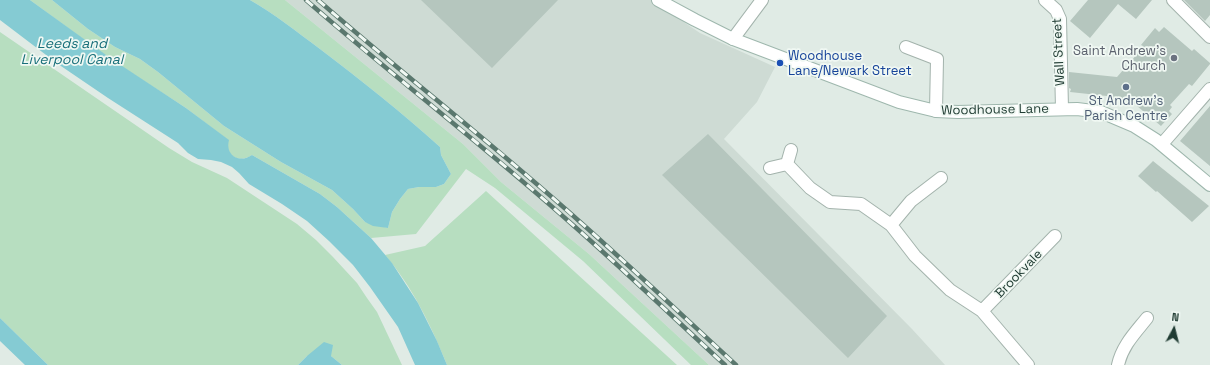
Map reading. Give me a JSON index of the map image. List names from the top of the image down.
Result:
{
  "streets": {
    "street": ["Wall Street", "Woodhouse Lane", "Brookvale"]
  },
  "crossings": [
    ["Wall Street", "Woodhouse Lane"]
  ],
  "water": ["Leeds and Liverpool Canal"],
  "places": ["Saint Andrew's Church", "Woodhouse Lane/Newark Street", "St Andrew's Parish Centre"],
  "north": "top"
}
